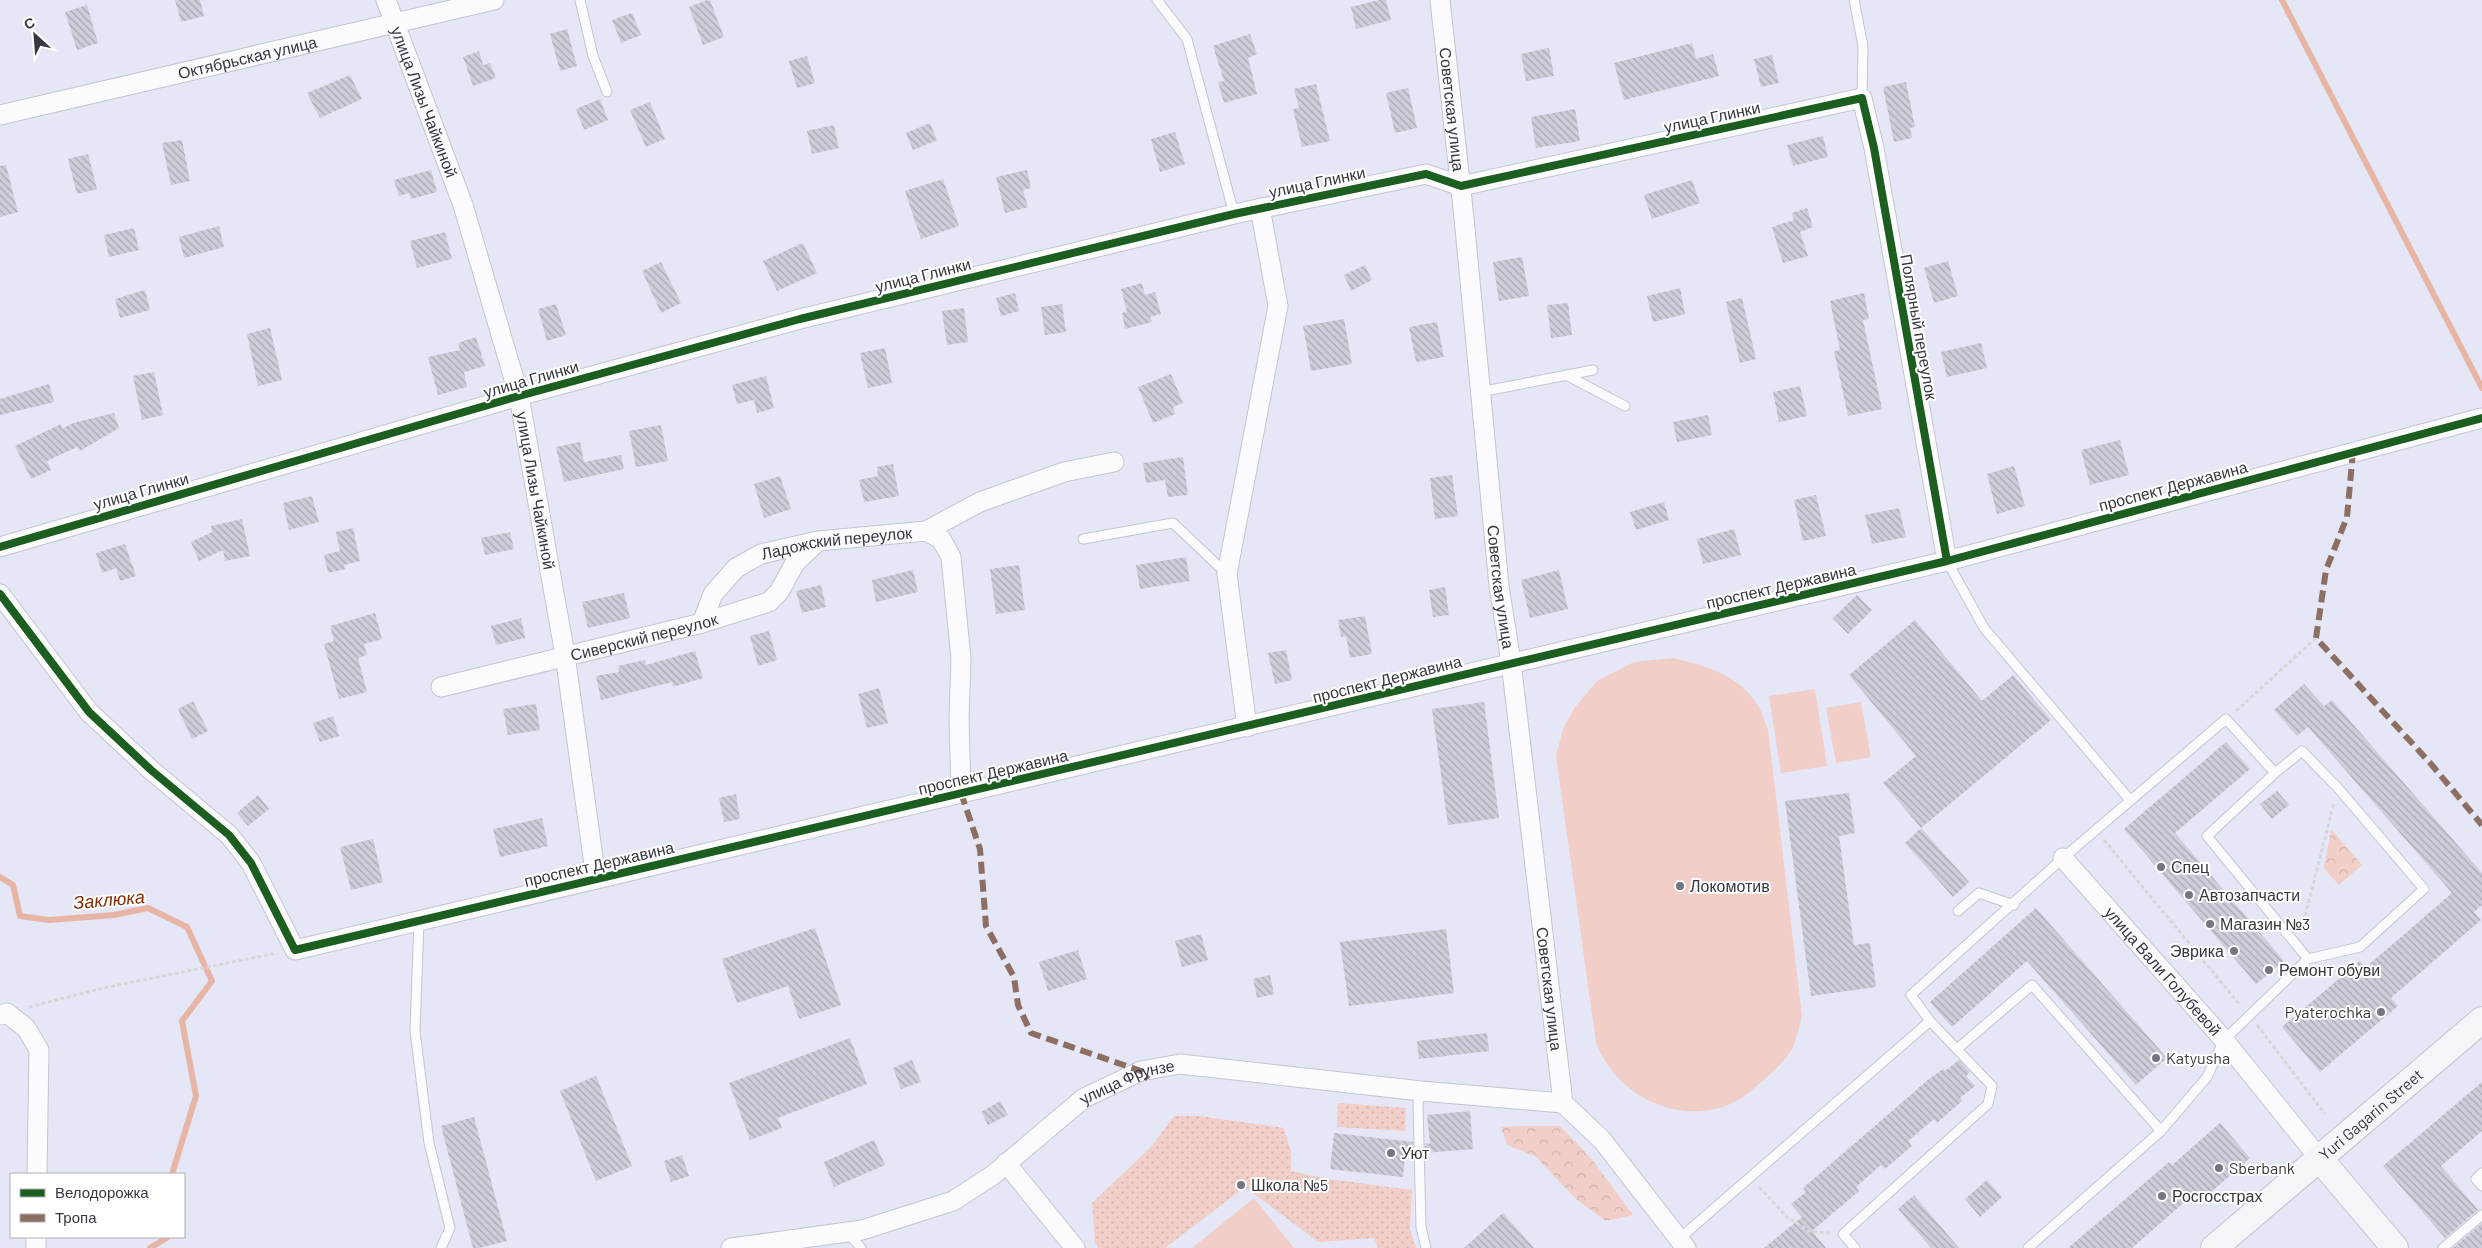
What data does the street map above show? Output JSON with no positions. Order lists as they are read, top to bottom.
{
  "streets": {
    "main road": ["улица Вали Голубевой", "Yuri Gagarin Street"],
    "street": [
      "Октябрьская улица",
      "улица Лизы Чайкиной",
      "Советская улица",
      "улица Глинки",
      "Полярный переулок",
      "проспект Державина",
      "Ладожский переулок",
      "Сиверский переулок",
      "улица Фрунзе"
    ]
  },
  "crossings": [
    ["Октябрьская улица", "улица Лизы Чайкиной"],
    ["улица Лизы Чайкиной", "улица Глинки"],
    ["улица Лизы Чайкиной", "проспект Державина"],
    ["улица Лизы Чайкиной", "Сиверский переулок"],
    ["Советская улица", "улица Глинки"],
    ["Советская улица", "проспект Державина"],
    ["Советская улица", "улица Фрунзе"],
    ["улица Глинки", "Полярный переулок"],
    ["Полярный переулок", "проспект Державина"],
    ["Ладожский переулок", "Сиверский переулок"],
    ["улица Вали Голубевой", "Yuri Gagarin Street"]
  ],
  "water": ["Заклюка"],
  "places": [
    "Спец",
    "Локомотив",
    "Автозапчасти",
    "Магазин №3",
    "Эврика",
    "Ремонт обуви",
    "Pyaterochka",
    "Katyusha",
    "Уют",
    "Sberbank",
    "Школа №5",
    "Росгосстрах"
  ],
  "legend": ["Велодорожка", "Тропа"],
  "north": "top left"
}
